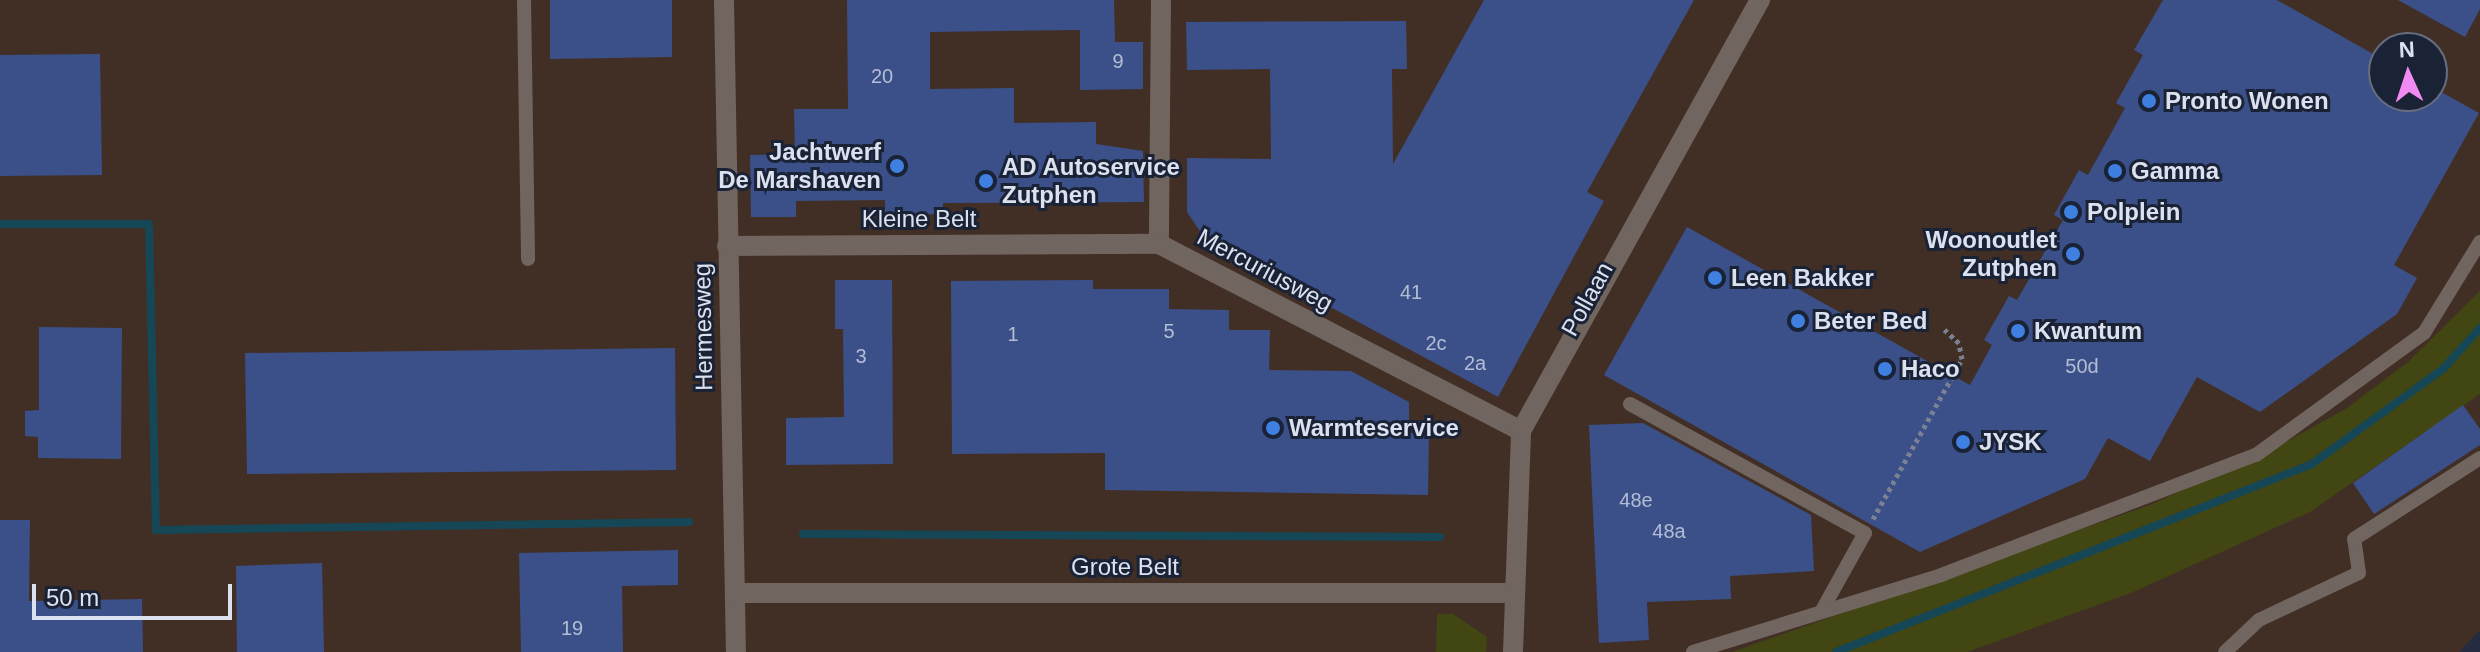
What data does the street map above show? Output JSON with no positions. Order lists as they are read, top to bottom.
{
  "streets": {
    "street": [
      "Kleine Belt",
      "Mercuriusweg",
      "Pollaan",
      "Hermesweg",
      "Grote Belt"
    ]
  },
  "crossings": [
    ["Kleine Belt", "Mercuriusweg"],
    ["Kleine Belt", "Hermesweg"],
    ["Mercuriusweg", "Pollaan"],
    ["Pollaan", "Grote Belt"],
    ["Hermesweg", "Grote Belt"]
  ],
  "places": [
    "Pronto Wonen",
    "Jachtwerf De Marshaven",
    "Gamma",
    "AD Autoservice Zutphen",
    "Polplein",
    "Woonoutlet Zutphen",
    "Leen Bakker",
    "Beter Bed",
    "Kwantum",
    "Haco",
    "Warmteservice",
    "JYSK"
  ],
  "house_numbers": [
    "9",
    "20",
    "41",
    "5",
    "1",
    "2c",
    "3",
    "2a",
    "50d",
    "48e",
    "48a",
    "19"
  ],
  "scale_bar": "50 m",
  "north": "top"
}
